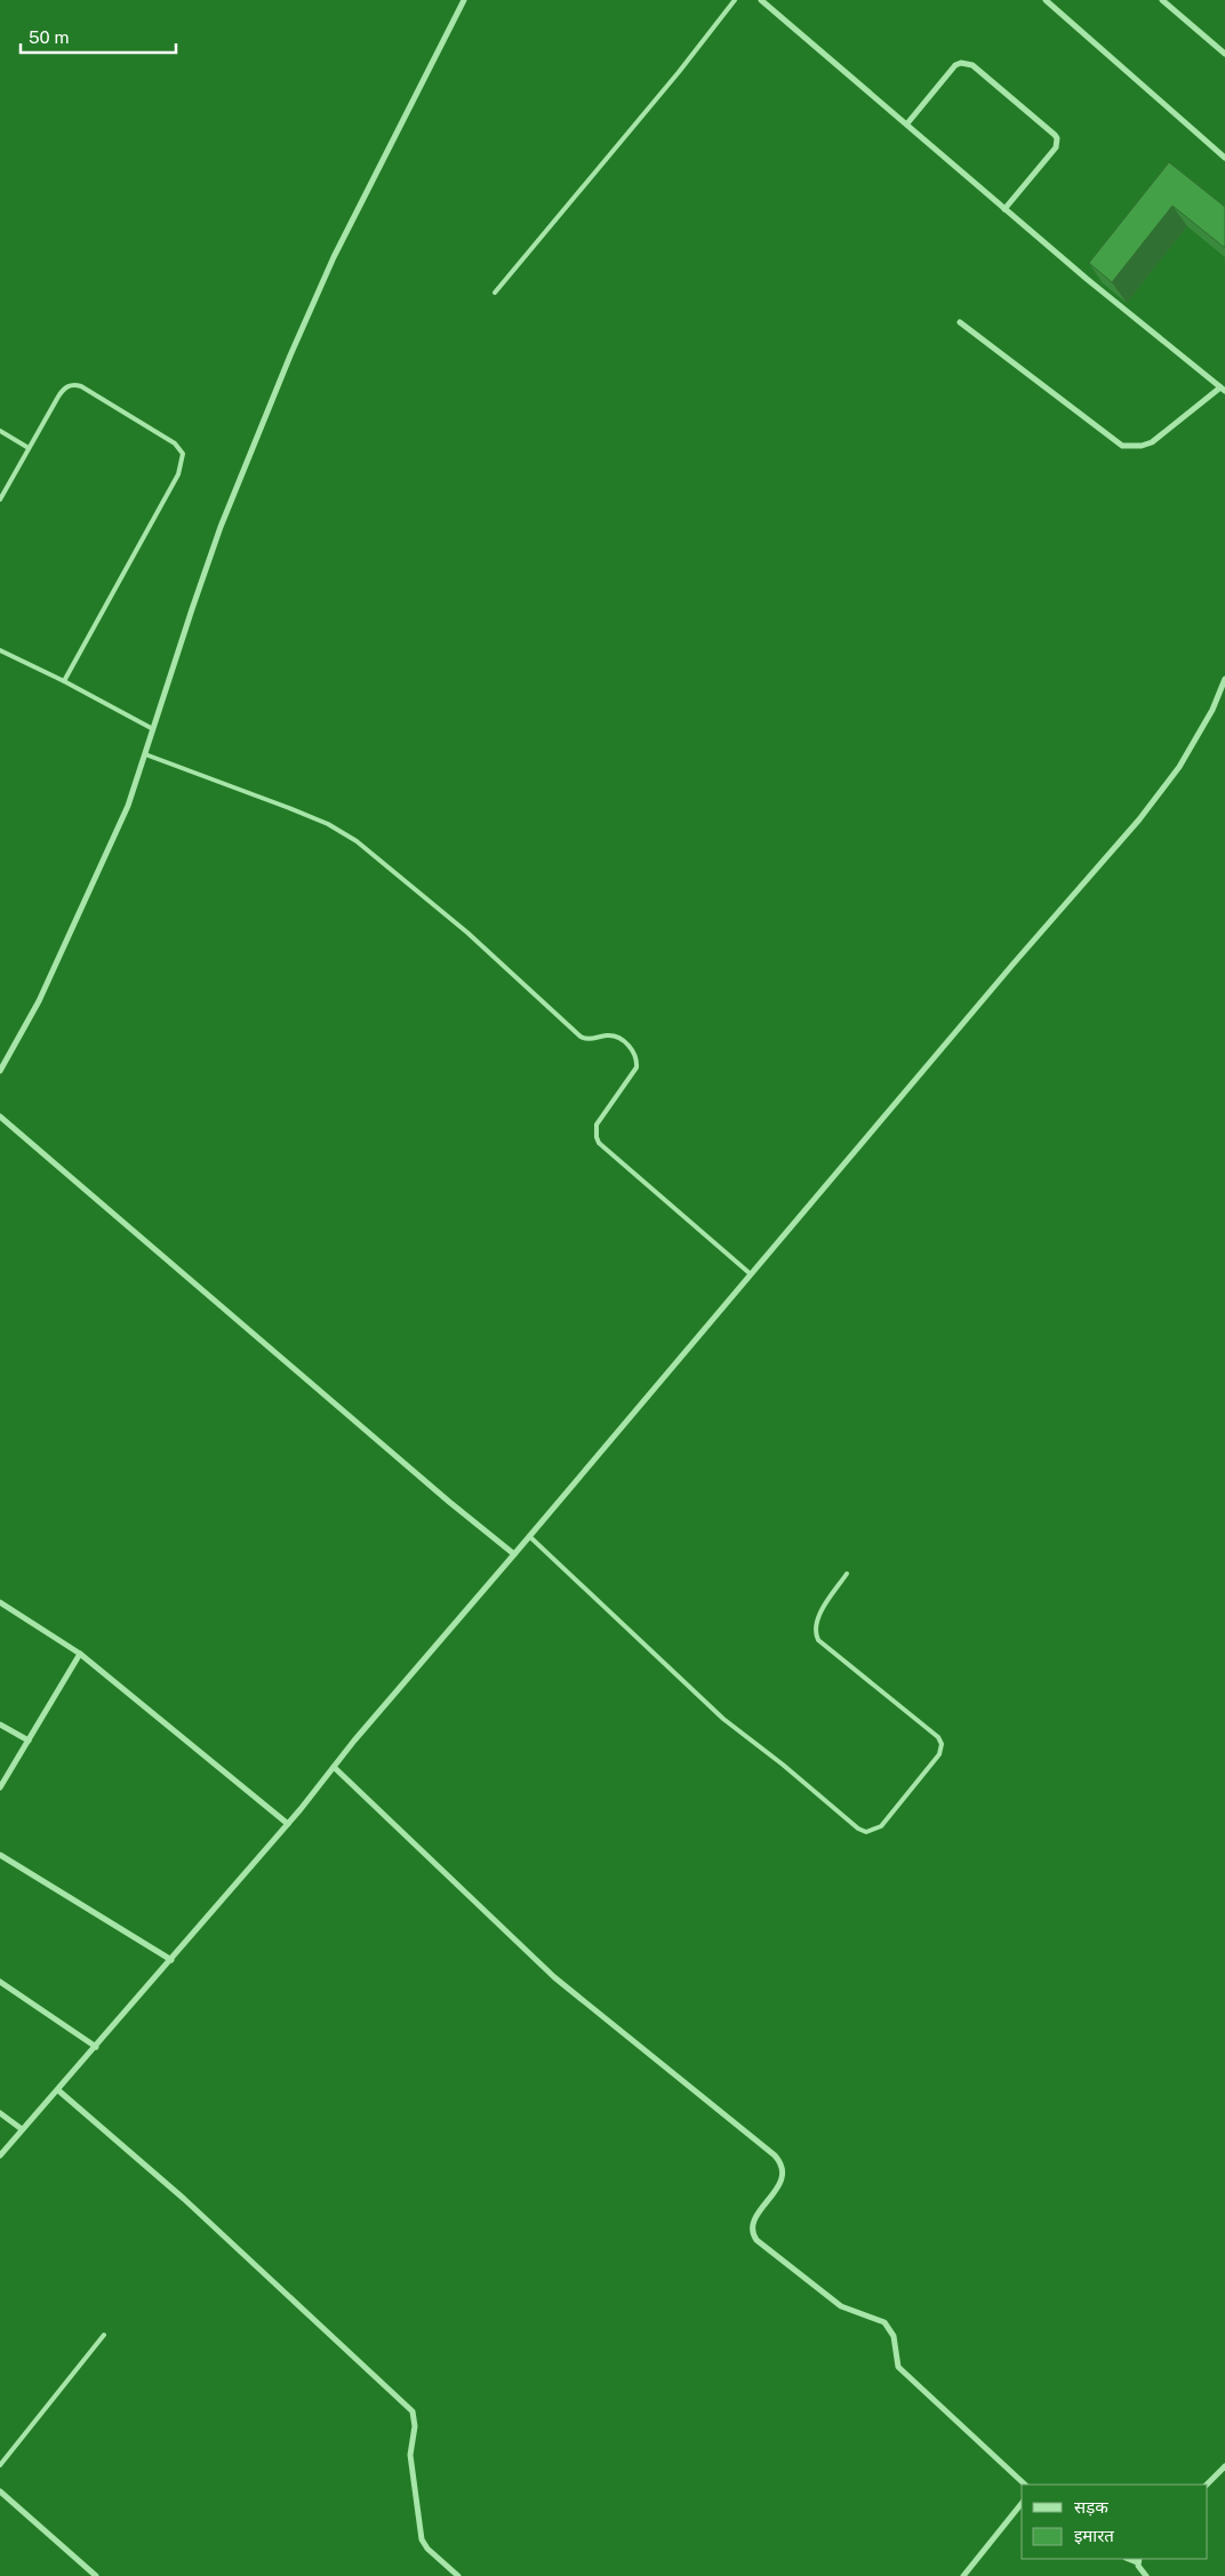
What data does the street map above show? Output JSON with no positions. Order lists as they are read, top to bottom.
{
  "legend": ["सड़क", "इमारत"],
  "scale_bar": "50 m"
}
